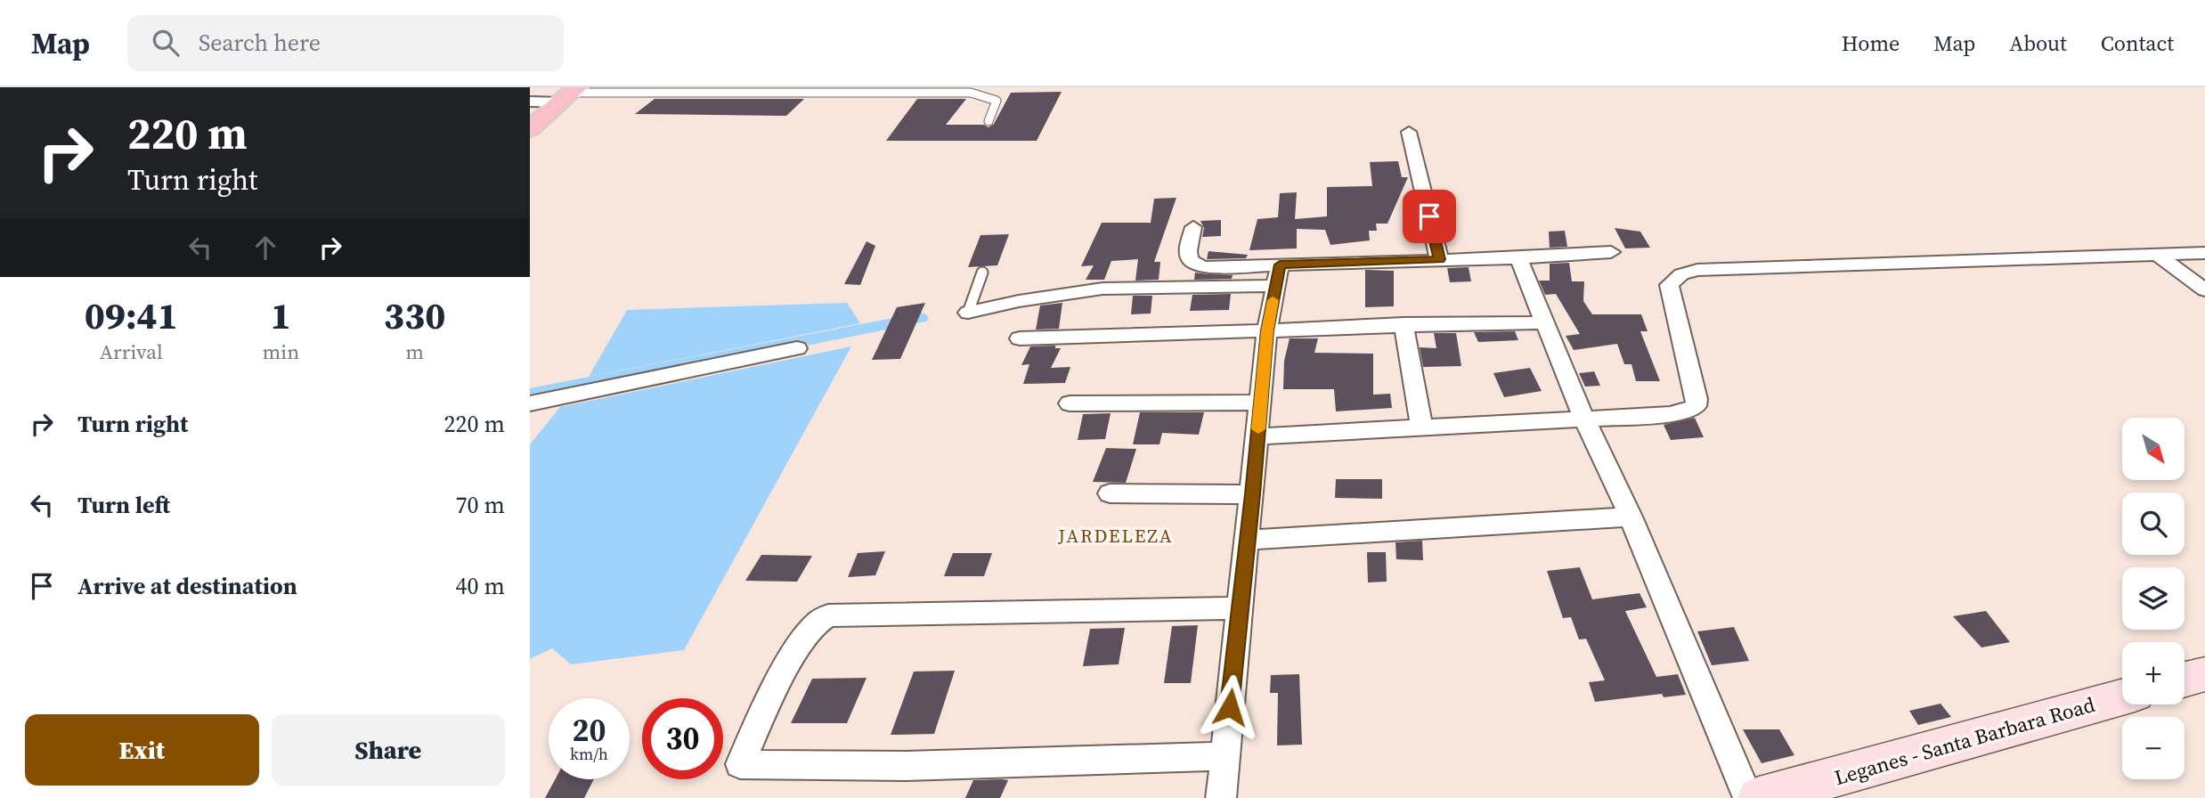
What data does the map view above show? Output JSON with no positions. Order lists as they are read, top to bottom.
{
  "streets": {
    "main road": ["Leganes - Santa Barbara Road"]
  },
  "districts": ["JARDELEZA"],
  "north": "bottom right",
  "page": {
    "header": "Map",
    "search": "Search here",
    "nav": [
      "Home",
      "Map",
      "About",
      "Contact"
    ],
    "turn": ["220 m", "Turn right"],
    "eta": [
      "09:41",
      "Arrival",
      "1",
      "min",
      "330",
      "m"
    ],
    "list": [
      {
        "name": "Turn right",
        "value": "220 m"
      },
      {
        "name": "Turn left",
        "value": "70 m"
      },
      {
        "name": "Arrive at destination",
        "value": "40 m"
      }
    ],
    "map_buttons": ["+", "−"],
    "speed": "20 km/h",
    "limit": "30",
    "buttons": ["Exit", "Share"]
  }
}
